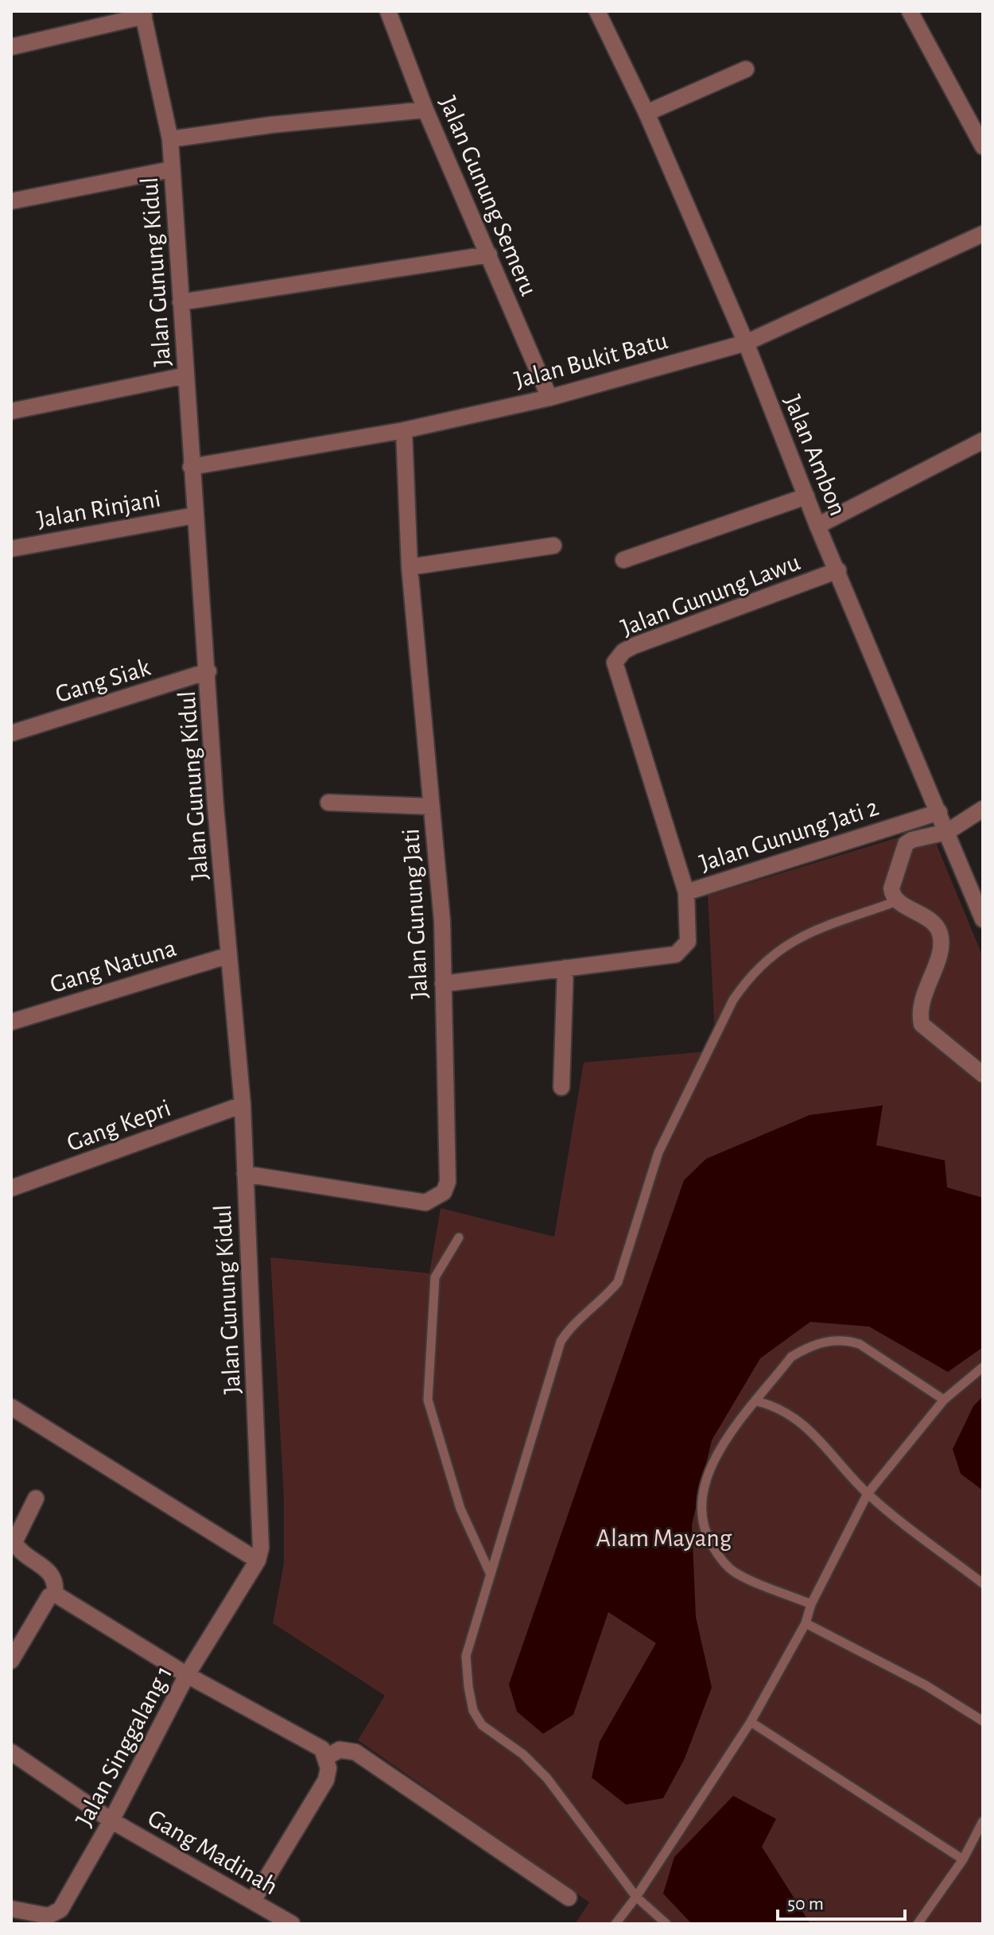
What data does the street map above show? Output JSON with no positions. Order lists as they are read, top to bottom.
{
  "streets": {
    "street": [
      "Jalan Gunung Semeru",
      "Jalan Gunung Kidul",
      "Jalan Bukit Batu",
      "Jalan Ambon",
      "Jalan Rinjani",
      "Jalan Gunung Lawu",
      "Gang Siak",
      "Jalan Gunung Jati 2",
      "Jalan Gunung Jati",
      "Gang Natuna",
      "Gang Kepri",
      "Jalan Singgalang 1",
      "Gang Madinah"
    ]
  },
  "crossings": [
    ["Jalan Gunung Semeru", "Jalan Bukit Batu"],
    ["Jalan Gunung Kidul", "Jalan Bukit Batu"],
    ["Jalan Gunung Kidul", "Jalan Rinjani"],
    ["Jalan Gunung Kidul", "Gang Siak"],
    ["Jalan Gunung Kidul", "Jalan Gunung Jati"],
    ["Jalan Gunung Kidul", "Gang Natuna"],
    ["Jalan Gunung Kidul", "Gang Kepri"],
    ["Jalan Gunung Kidul", "Jalan Singgalang 1"],
    ["Jalan Bukit Batu", "Jalan Ambon"],
    ["Jalan Bukit Batu", "Jalan Gunung Jati"],
    ["Jalan Ambon", "Jalan Gunung Lawu"],
    ["Jalan Ambon", "Jalan Gunung Jati 2"],
    ["Jalan Gunung Lawu", "Jalan Gunung Jati 2"],
    ["Jalan Gunung Jati 2", "Jalan Gunung Jati"],
    ["Jalan Singgalang 1", "Gang Madinah"]
  ],
  "parks": ["Alam Mayang"],
  "scale_bar": "50 m"
}
